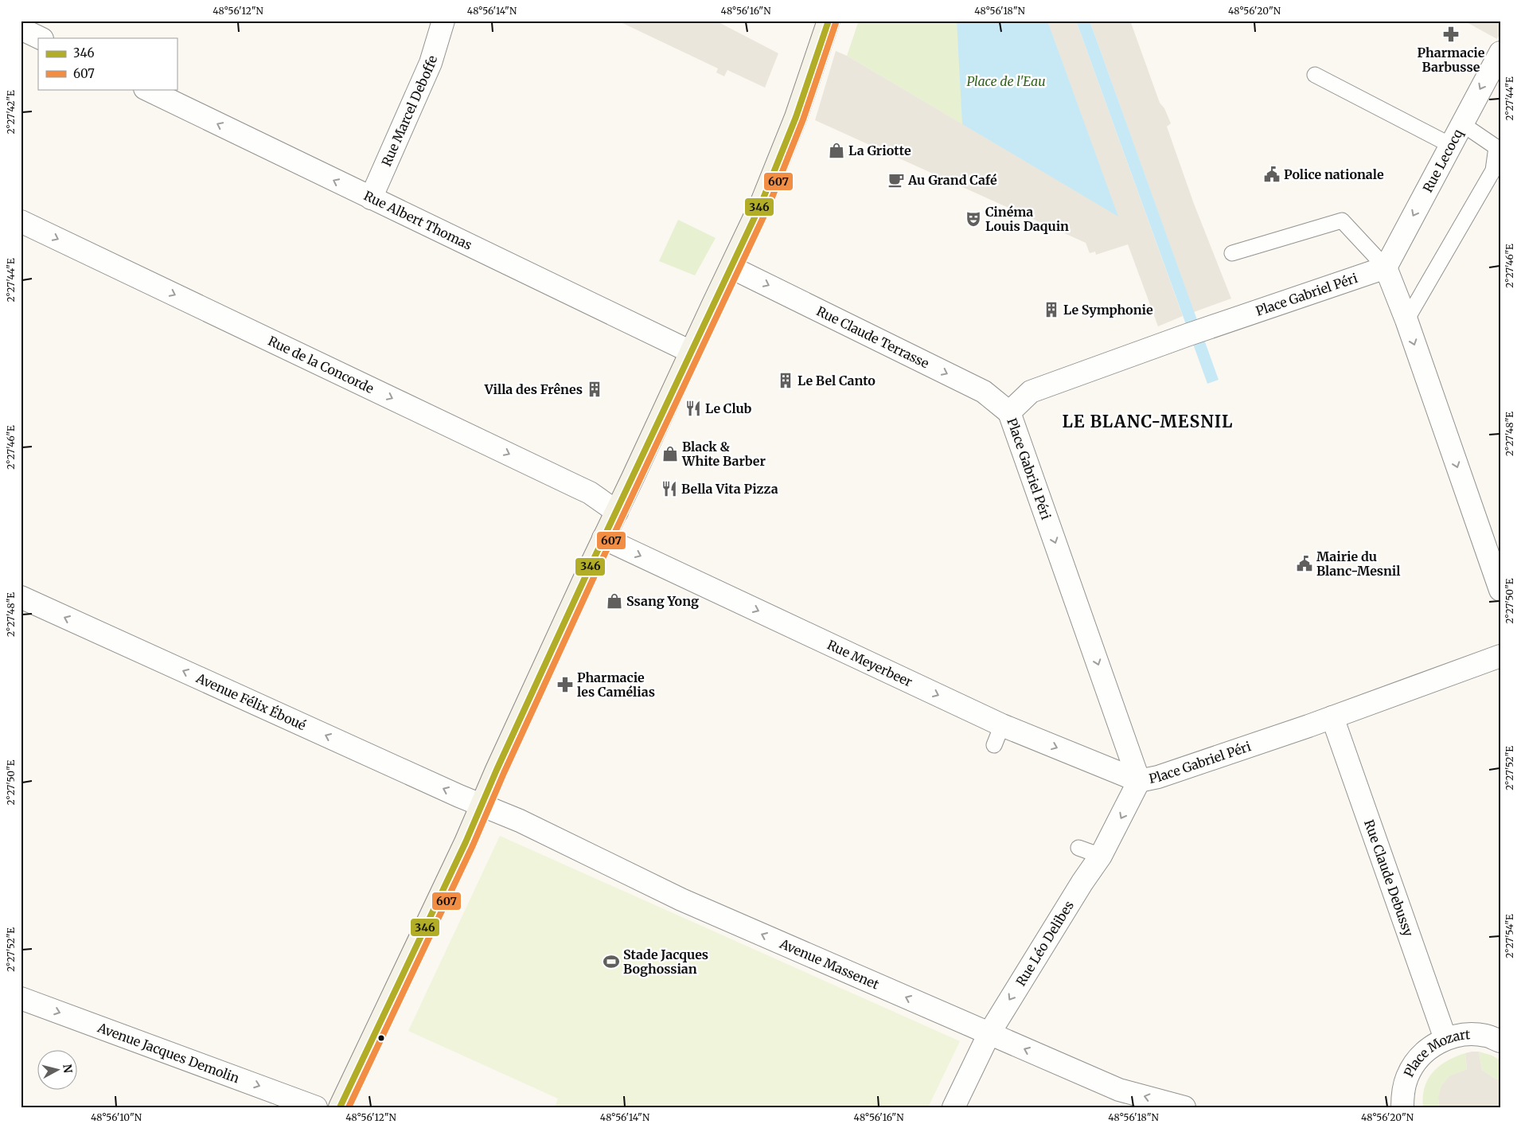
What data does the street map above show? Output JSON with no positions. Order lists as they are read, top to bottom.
{
  "streets": {
    "street": [
      "Rue Marcel Deboffe",
      "Rue Lecocq",
      "Rue Albert Thomas",
      "Place Gabriel Péri",
      "Rue Claude Terrasse",
      "Rue de la Concorde",
      "Rue Meyerbeer",
      "Avenue Félix Éboué",
      "Rue Claude Debussy",
      "Rue Léo Delibes",
      "Avenue Massenet",
      "Avenue Jacques Demolin",
      "Place Mozart"
    ]
  },
  "crossings": [
    ["Rue Marcel Deboffe", "Rue Albert Thomas"],
    ["Rue Lecocq", "Place Gabriel Péri"],
    ["Place Gabriel Péri", "Rue Claude Terrasse"],
    ["Place Gabriel Péri", "Rue Meyerbeer"],
    ["Place Gabriel Péri", "Rue Claude Debussy"],
    ["Place Gabriel Péri", "Rue Léo Delibes"],
    ["Rue Meyerbeer", "Rue Léo Delibes"],
    ["Avenue Félix Éboué", "Avenue Massenet"],
    ["Rue Claude Debussy", "Place Mozart"],
    ["Rue Léo Delibes", "Avenue Massenet"]
  ],
  "one_way": [
    "Rue Lecocq",
    "Rue Albert Thomas",
    "Rue Claude Terrasse",
    "Rue de la Concorde",
    "Rue Meyerbeer",
    "Avenue Félix Éboué",
    "Rue Léo Delibes",
    "Avenue Massenet",
    "Avenue Jacques Demolin"
  ],
  "districts": ["LE BLANC-MESNIL"],
  "parks": ["Place de l'Eau"],
  "places": {
    "pharmacy": ["Pharmacie Barbusse", "Pharmacie les Camélias"],
    "shop": ["La Griotte", "Black & White Barber", "Ssang Yong"],
    "public building": ["Police nationale", "Mairie du Blanc-Mesnil"],
    "cafe": ["Au Grand Café"],
    "theatre": ["Cinéma Louis Daquin"],
    "building": ["Le Symphonie", "Le Bel Canto", "Villa des Frênes"],
    "restaurant": ["Le Club", "Bella Vita Pizza"],
    "sports": ["Stade Jacques Boghossian"]
  },
  "lines": ["transit line 346", "transit line 607"],
  "legend": ["346", "607"],
  "north": "right",
  "coordinates": [
    "48°56'12\"N",
    "48°56'14\"N",
    "48°56'16\"N",
    "48°56'18\"N",
    "48°56'20\"N",
    "2°27'44\"E",
    "2°27'42\"E",
    "2°27'46\"E",
    "2°27'48\"E",
    "2°27'50\"E",
    "2°27'52\"E",
    "2°27'54\"E",
    "48°56'10\"N"
  ]
}
